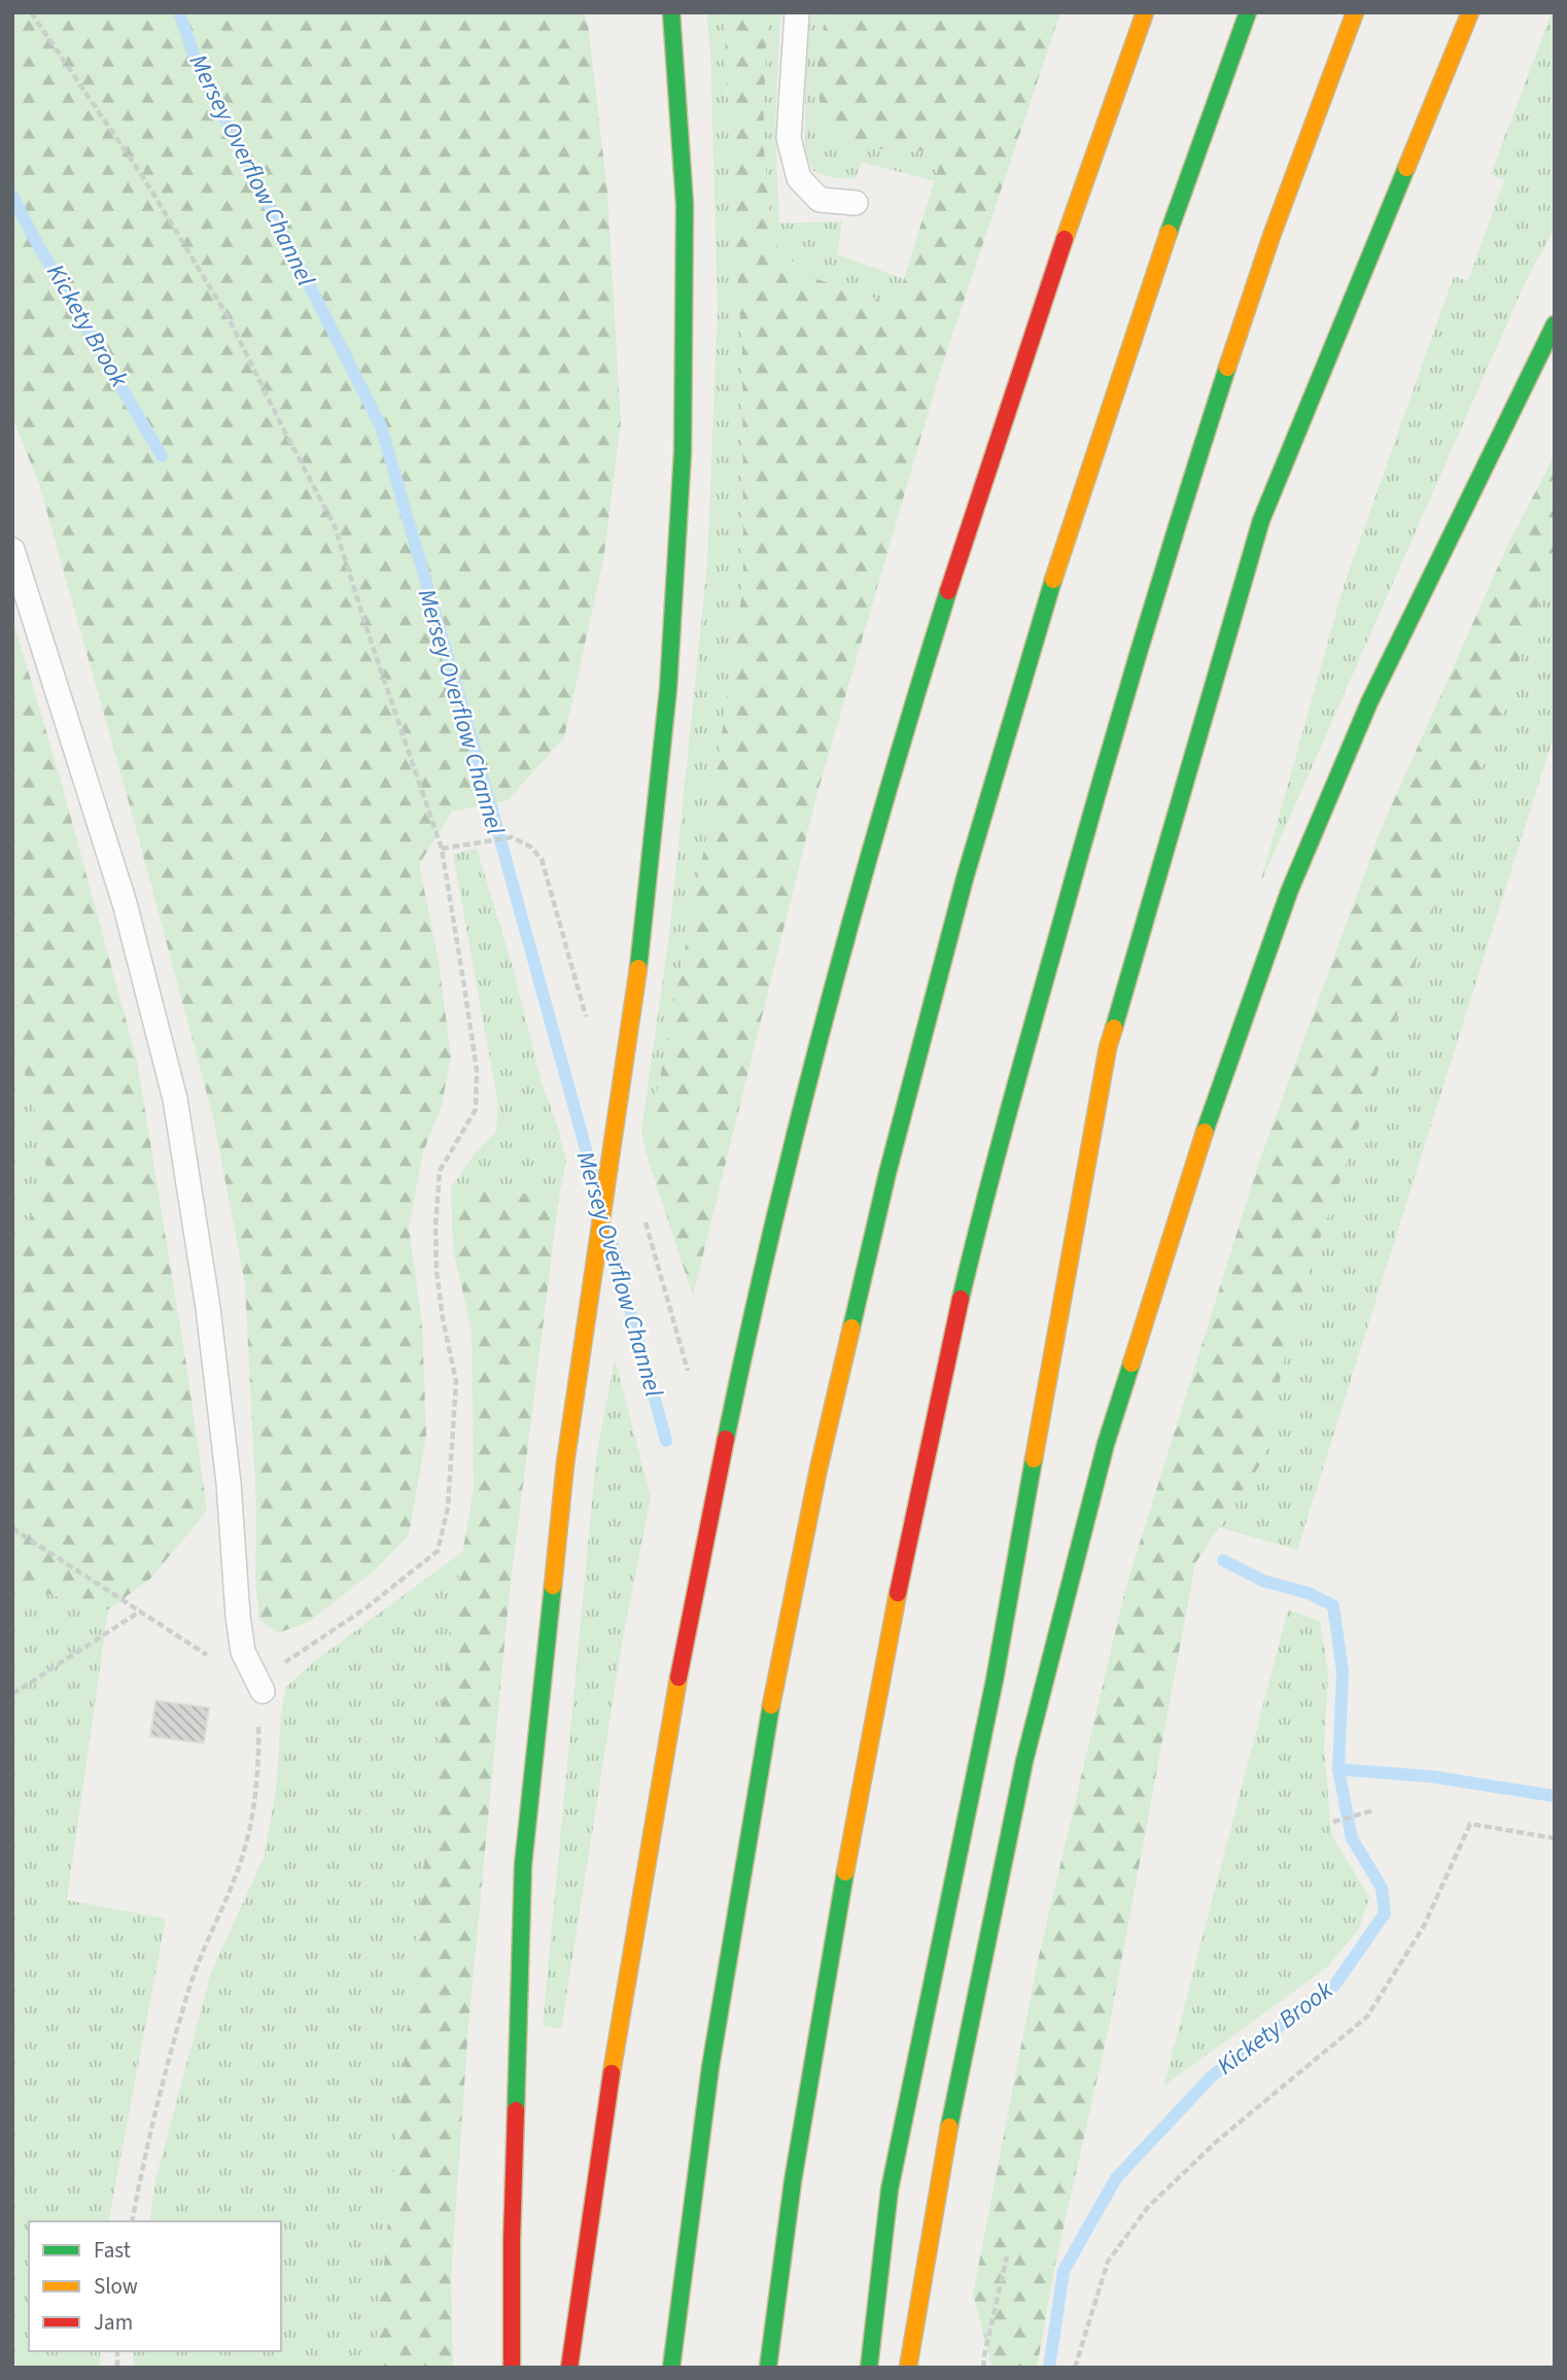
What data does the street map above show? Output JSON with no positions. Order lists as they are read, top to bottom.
{
  "water": ["Mersey Overflow Channel", "Kickety Brook"],
  "legend": ["Fast", "Slow", "Jam"]
}
